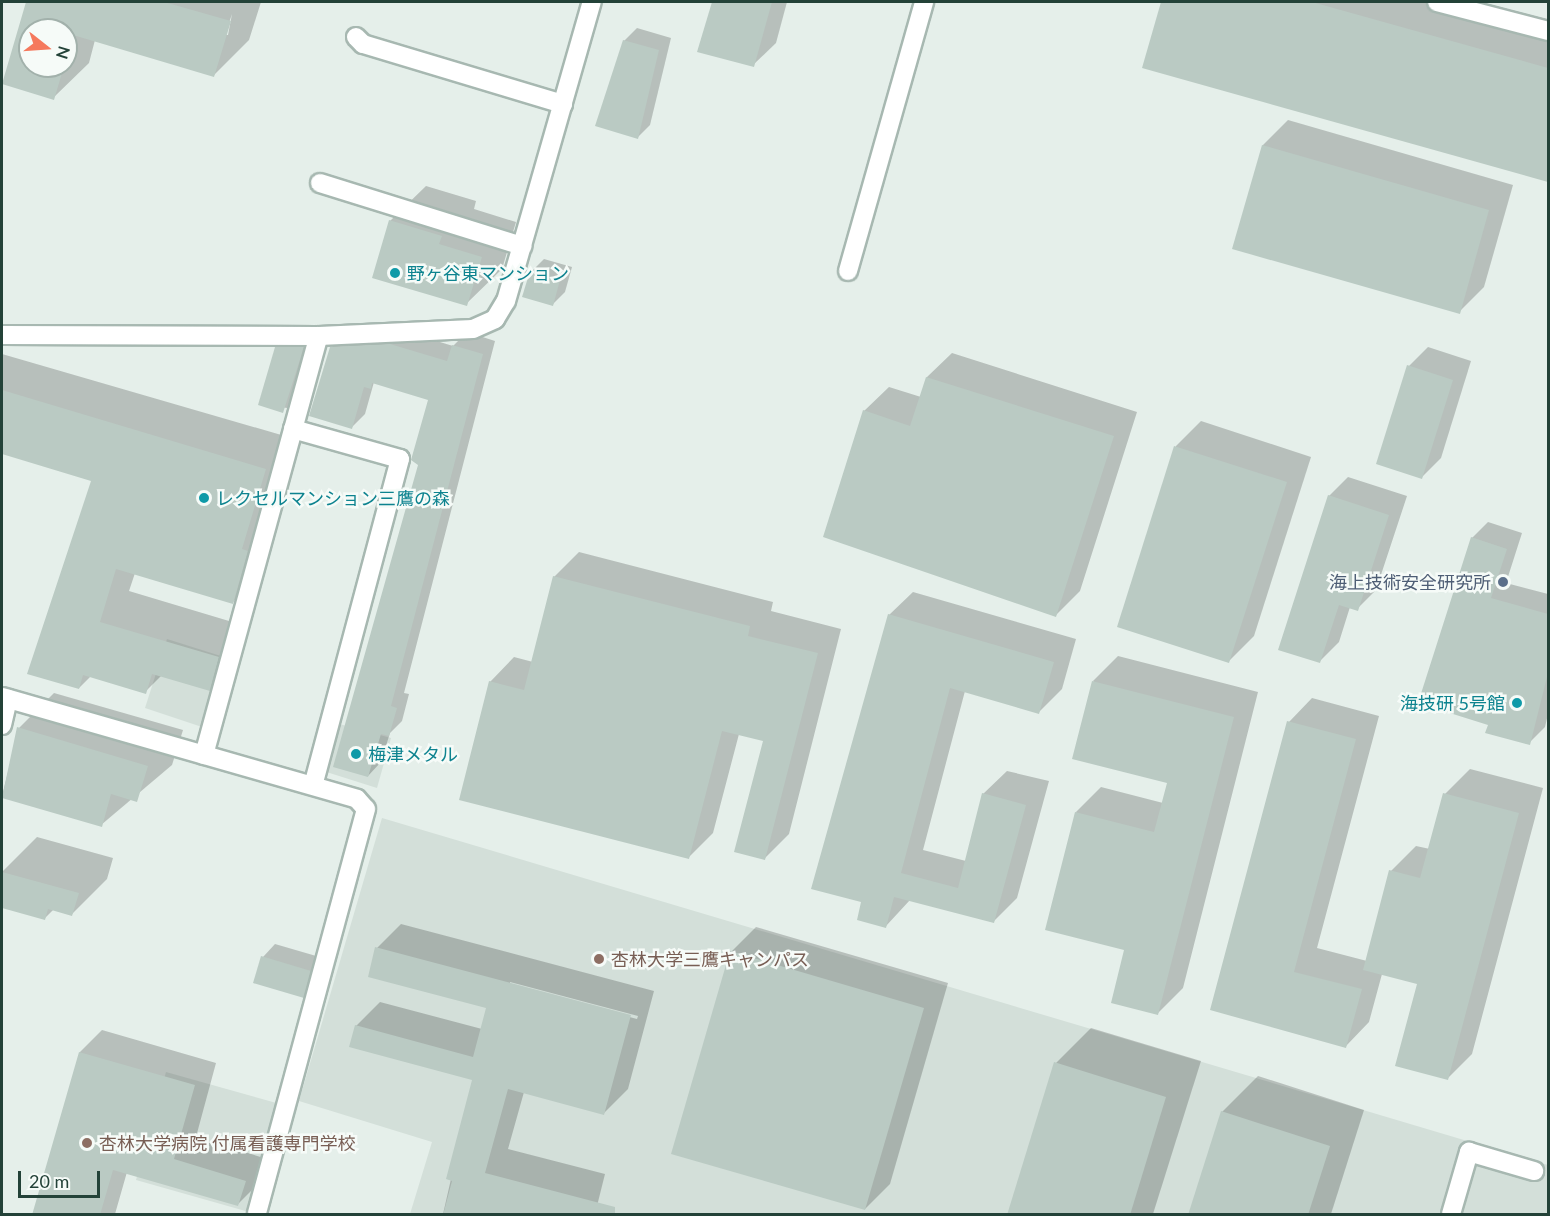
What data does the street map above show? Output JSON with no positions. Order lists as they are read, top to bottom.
{
  "places": [
    "野ヶ谷東マンション",
    "レクセルマンション三鷹の森",
    "海上技術安全研究所",
    "海技研 5号館",
    "梅津メタル",
    "杏林大学三鷹キャンパス",
    "杏林大学病院 付属看護専門学校"
  ],
  "scale_bar": "20 m",
  "north": "right"
}
